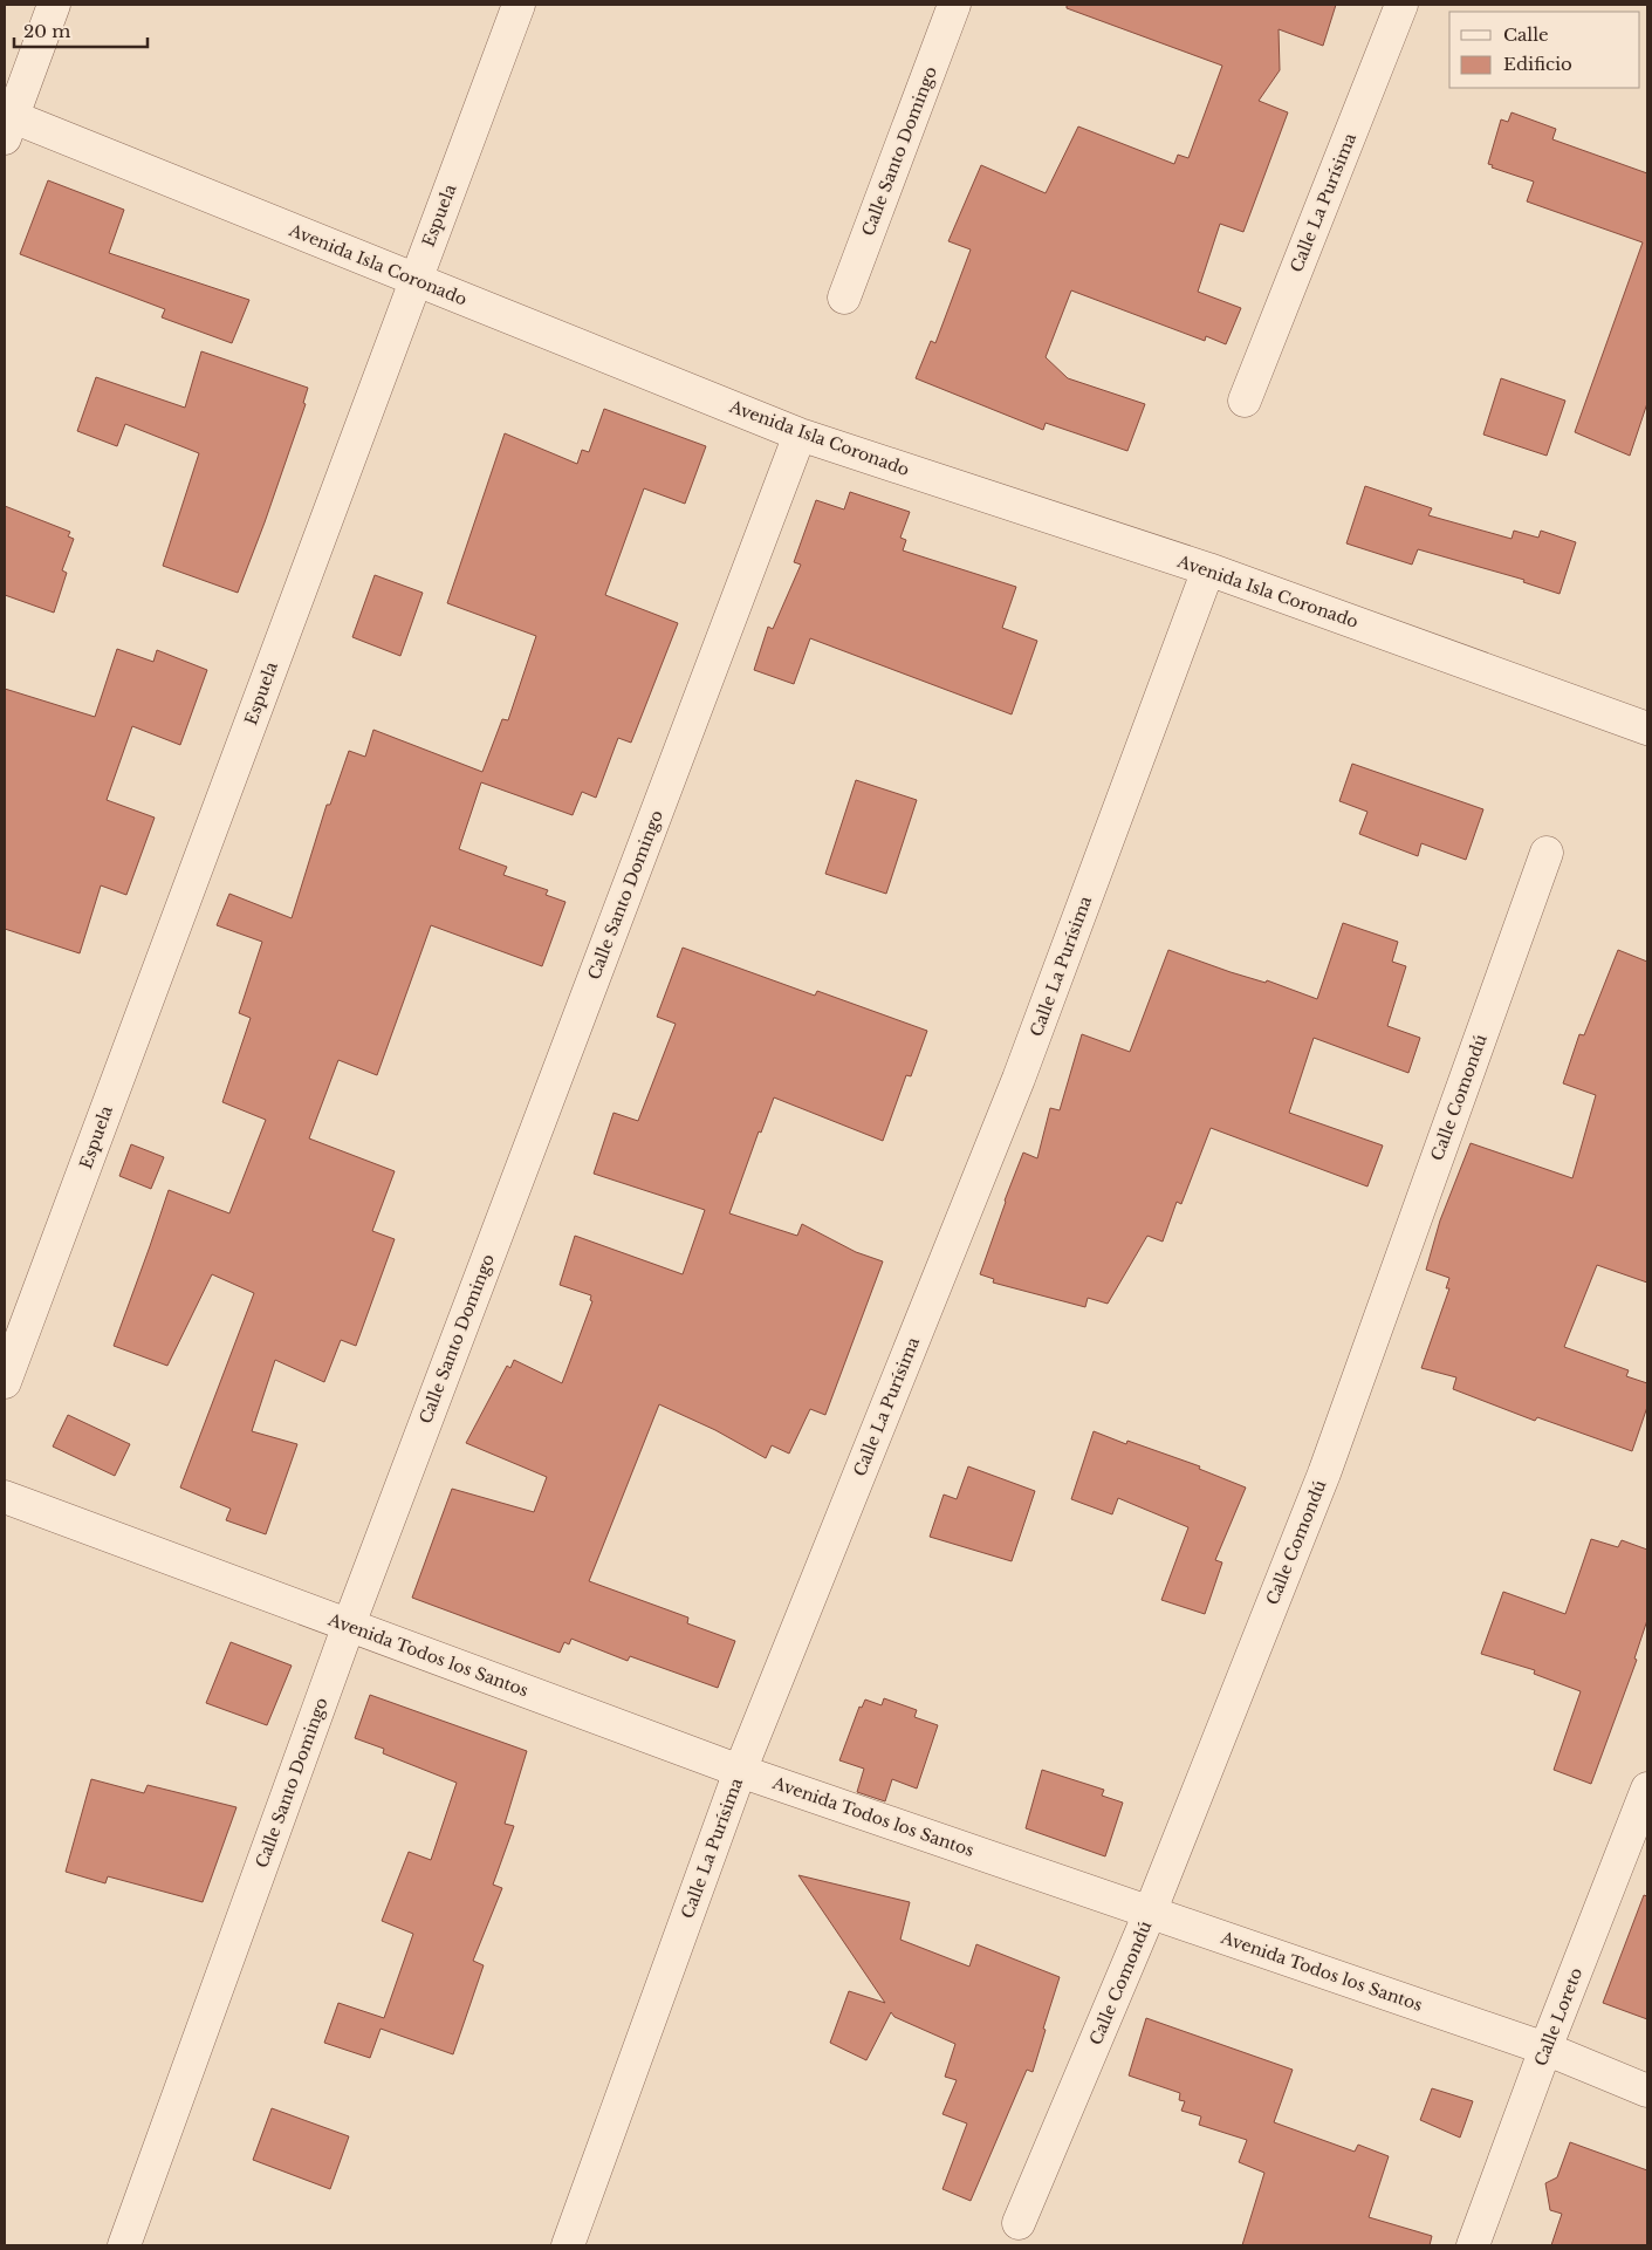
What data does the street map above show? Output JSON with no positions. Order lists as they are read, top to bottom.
{
  "streets": {
    "street": [
      "Calle Santo Domingo",
      "Calle La Purísima",
      "Espuela",
      "Avenida Isla Coronado",
      "Calle Comondú",
      "Avenida Todos los Santos",
      "Calle Loreto"
    ]
  },
  "crossings": [
    ["Calle Santo Domingo", "Avenida Isla Coronado"],
    ["Calle Santo Domingo", "Avenida Todos los Santos"],
    ["Calle La Purísima", "Avenida Isla Coronado"],
    ["Calle La Purísima", "Avenida Todos los Santos"],
    ["Espuela", "Avenida Isla Coronado"],
    ["Calle Comondú", "Avenida Todos los Santos"],
    ["Avenida Todos los Santos", "Calle Loreto"]
  ],
  "legend": ["Calle", "Edificio"],
  "scale_bar": "20 m"
}
